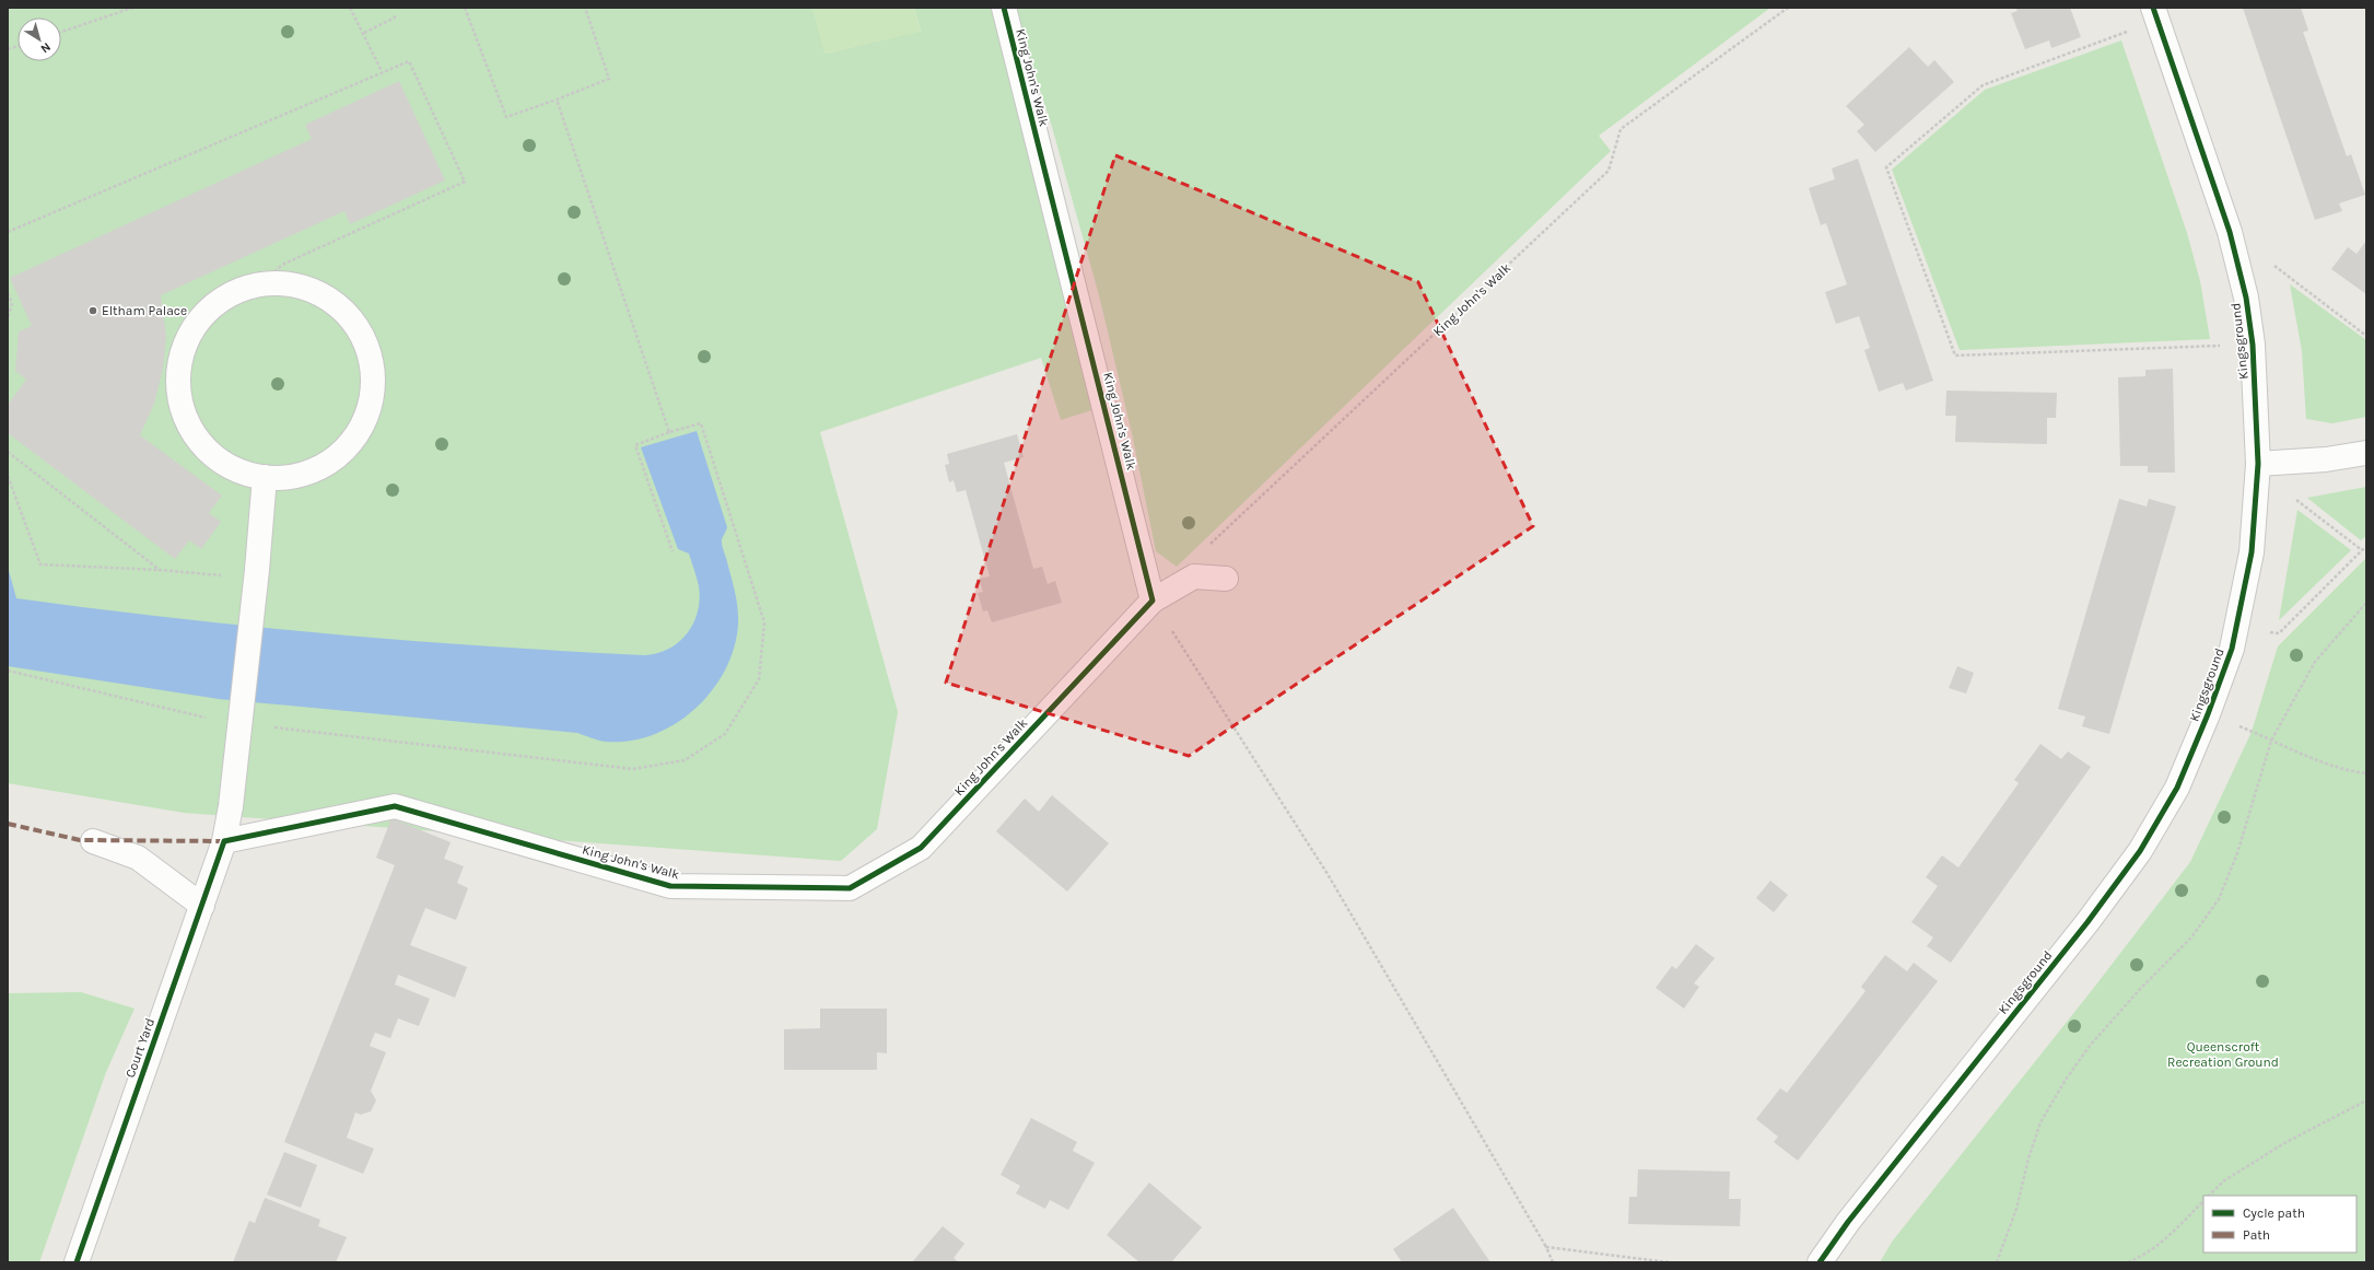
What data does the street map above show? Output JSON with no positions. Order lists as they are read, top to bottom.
{
  "streets": {
    "street": ["King John's Walk", "Kingsground", "Court Yard"]
  },
  "crossings": [
    ["King John's Walk", "Court Yard"]
  ],
  "parks": ["Queenscroft Recreation Ground"],
  "places": ["Eltham Palace"],
  "legend": ["Cycle path", "Path"],
  "north": "bottom right"
}
